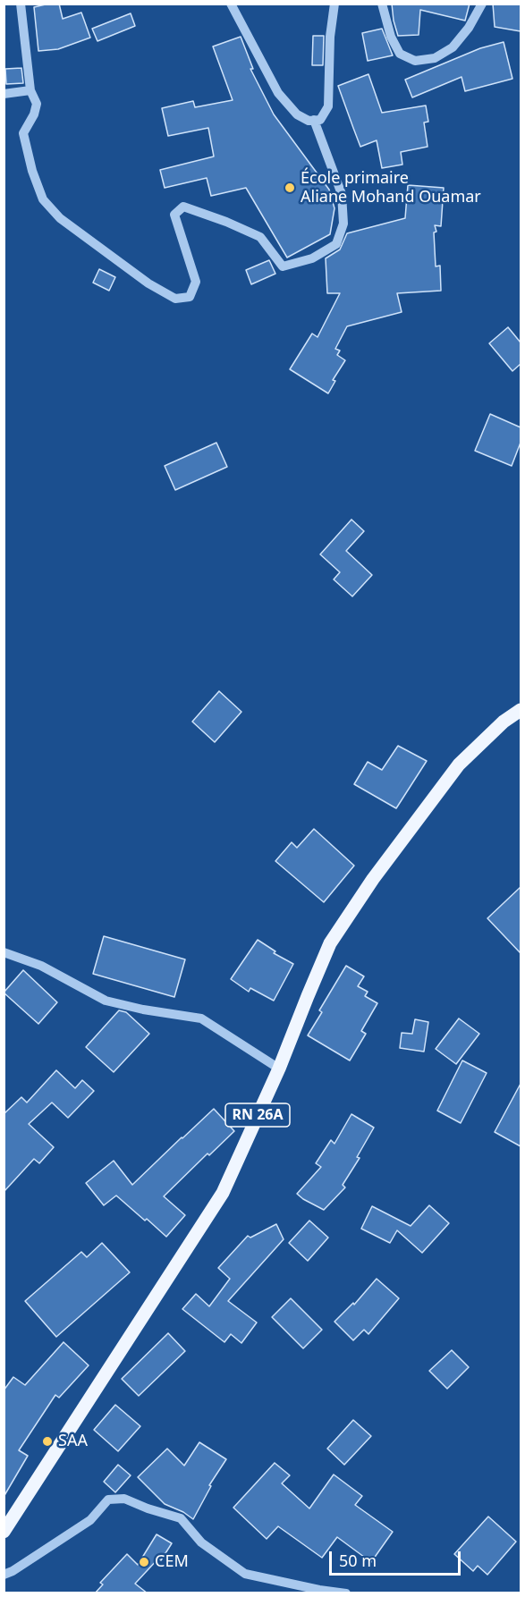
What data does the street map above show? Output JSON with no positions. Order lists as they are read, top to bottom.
{
  "streets": {
    "main road": ["RN 26A"]
  },
  "places": ["École primaire Aliane Mohand Ouamar", "SAA", "CEM"],
  "scale_bar": "50 m"
}
